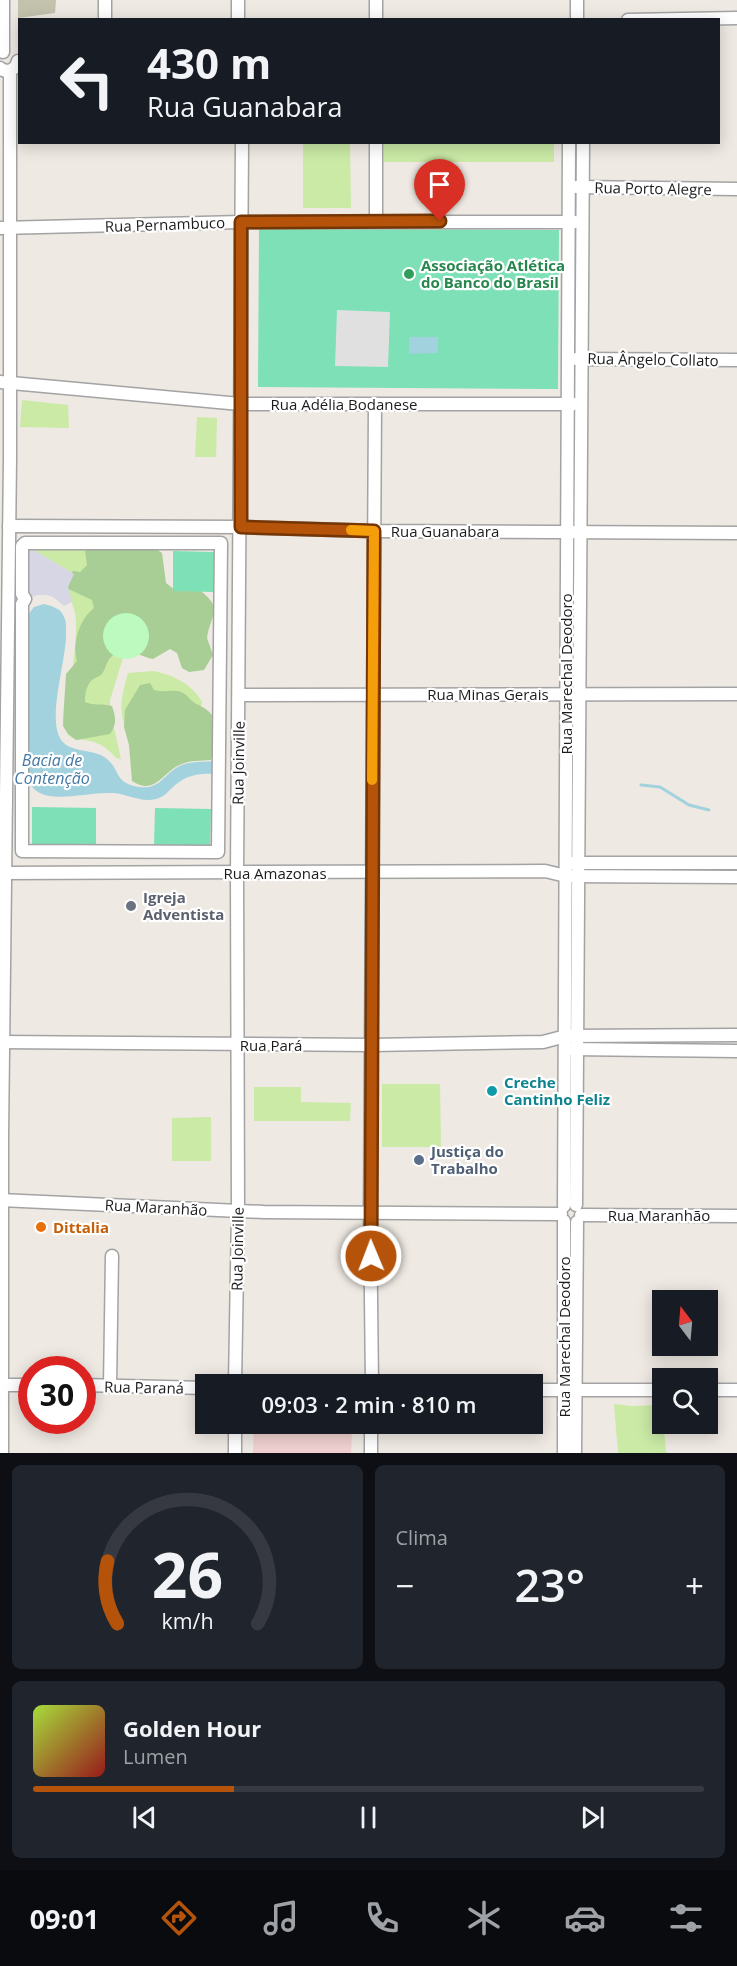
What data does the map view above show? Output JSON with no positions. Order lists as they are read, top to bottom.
{
  "streets": {
    "street": [
      "Rua Porto Alegre",
      "Rua Pernambuco",
      "Rua Ângelo Collato",
      "Rua Adélia Bodanese",
      "Rua Guanabara",
      "Rua Marechal Deodoro",
      "Rua Minas Gerais",
      "Rua Joinville",
      "Rua Amazonas",
      "Rua Pará",
      "Rua Maranhão",
      "Rua Paraná"
    ]
  },
  "crossings": [
    ["Rua Porto Alegre", "Rua Marechal Deodoro"],
    ["Rua Pernambuco", "Rua Marechal Deodoro"],
    ["Rua Pernambuco", "Rua Joinville"],
    ["Rua Ângelo Collato", "Rua Marechal Deodoro"],
    ["Rua Adélia Bodanese", "Rua Marechal Deodoro"],
    ["Rua Adélia Bodanese", "Rua Joinville"],
    ["Rua Guanabara", "Rua Marechal Deodoro"],
    ["Rua Guanabara", "Rua Joinville"],
    ["Rua Marechal Deodoro", "Rua Minas Gerais"],
    ["Rua Marechal Deodoro", "Rua Pará"],
    ["Rua Marechal Deodoro", "Rua Maranhão"],
    ["Rua Minas Gerais", "Rua Joinville"],
    ["Rua Joinville", "Rua Amazonas"],
    ["Rua Joinville", "Rua Pará"],
    ["Rua Joinville", "Rua Maranhão"]
  ],
  "water": ["Bacia de Contenção"],
  "places": [
    "Associação Atlética do Banco do Brasil",
    "Igreja Adventista",
    "Creche Cantinho Feliz",
    "Justiça do Trabalho",
    "Dittalia"
  ],
  "north": "top",
  "page": {
    "turn": ["430 m", "Rua Guanabara"],
    "limit": "30",
    "trip": "09:03 · 2 min · 810 m",
    "tile": "Clima",
    "heat": ["−", "23°", "+"],
    "song": ["Golden Hour", "Lumen"],
    "tabs": "09:01",
    "gauge": ["26", "km/h"]
  }
}
